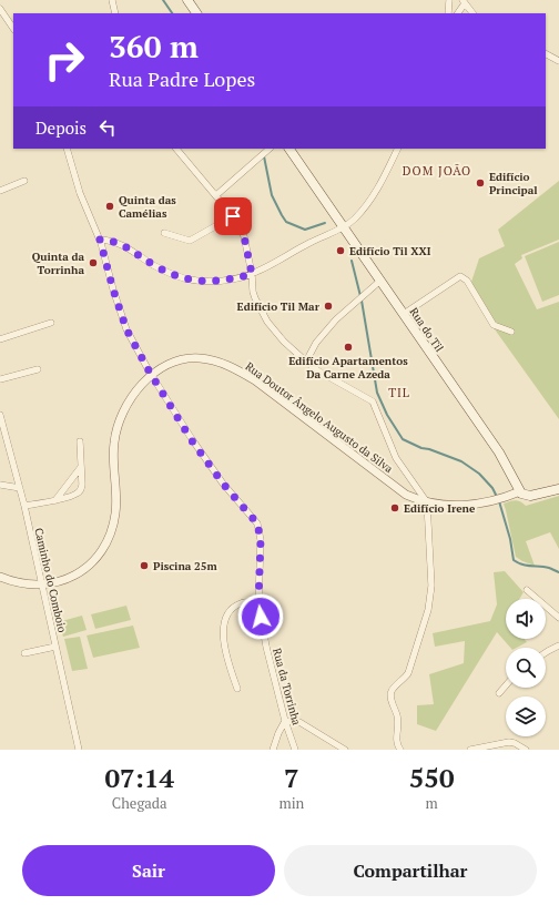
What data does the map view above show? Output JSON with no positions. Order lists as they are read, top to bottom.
{
  "streets": {
    "main road": ["Rua do Til"],
    "street": ["Rua Doutor Ângelo Augusto da Silva", "Caminho do Comboio", "Rua da Torrinha"]
  },
  "crossings": [
    ["Rua do Til", "Rua Doutor Ângelo Augusto da Silva"],
    ["Rua Doutor Ângelo Augusto da Silva", "Caminho do Comboio"],
    ["Rua Doutor Ângelo Augusto da Silva", "Rua da Torrinha"]
  ],
  "districts": ["DOM JOÃO", "TIL"],
  "places": [
    "Edifício Principal",
    "Quinta das Camélias",
    "Edifício Til XXI",
    "Quinta da Torrinha",
    "Edifício Til Mar",
    "Edifício Apartamentos Da Carne Azeda",
    "Edifício Irene",
    "Piscina 25m"
  ],
  "page": {
    "turn": ["360 m", "Rua Padre Lopes"],
    "then": "Depois",
    "eta": [
      "07:14",
      "Chegada",
      "7",
      "min",
      "550",
      "m"
    ],
    "buttons": ["Sair", "Compartilhar"]
  }
}
